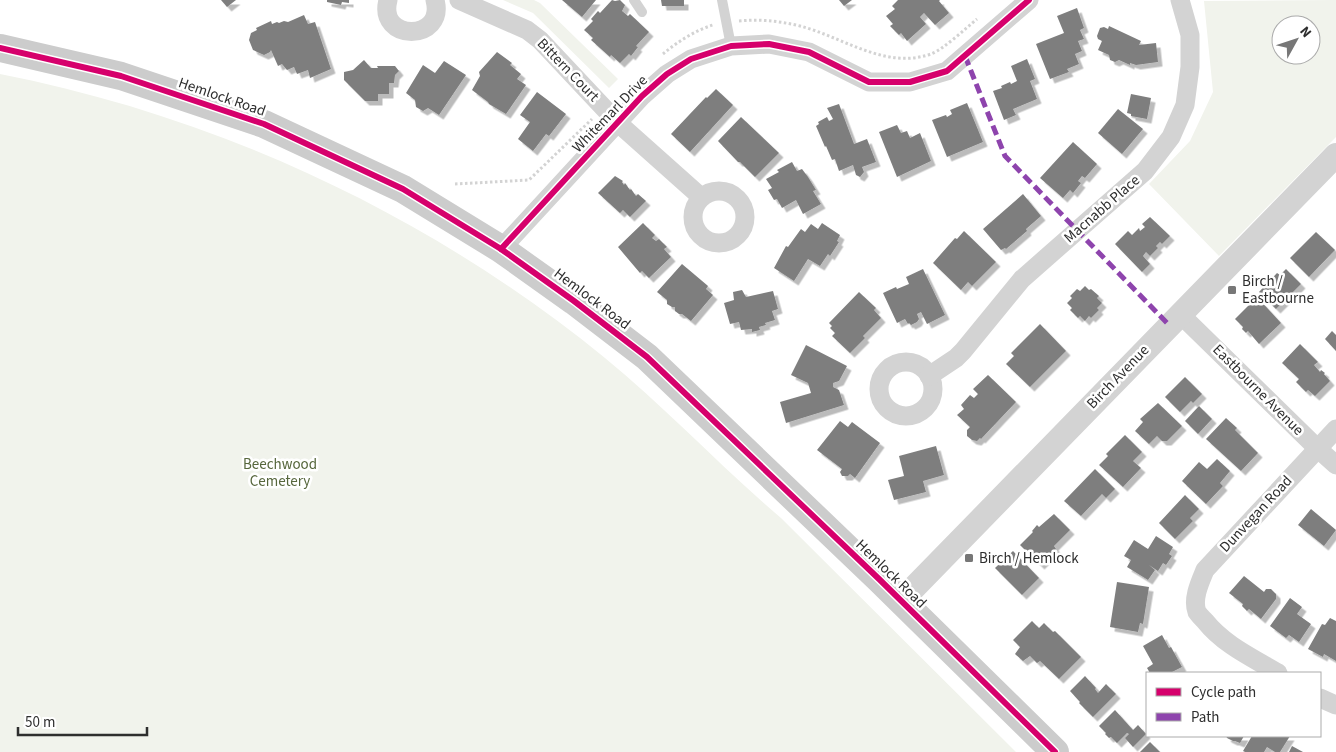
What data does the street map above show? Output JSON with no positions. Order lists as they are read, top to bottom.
{
  "streets": {
    "main road": ["Hemlock Road"],
    "street": [
      "Bittern Court",
      "Whitemarl Drive",
      "Macnabb Place",
      "Birch Avenue",
      "Eastbourne Avenue",
      "Dunvegan Road"
    ]
  },
  "crossings": [
    ["Bittern Court", "Whitemarl Drive"],
    ["Hemlock Road", "Whitemarl Drive"],
    ["Hemlock Road", "Birch Avenue"],
    ["Birch Avenue", "Eastbourne Avenue"],
    ["Eastbourne Avenue", "Dunvegan Road"]
  ],
  "parks": ["Beechwood Cemetery"],
  "places": {
    "transit": ["Birch / Eastbourne", "Birch / Hemlock"]
  },
  "legend": ["Cycle path", "Path"],
  "scale_bar": "50 m",
  "north": "top right"
}
